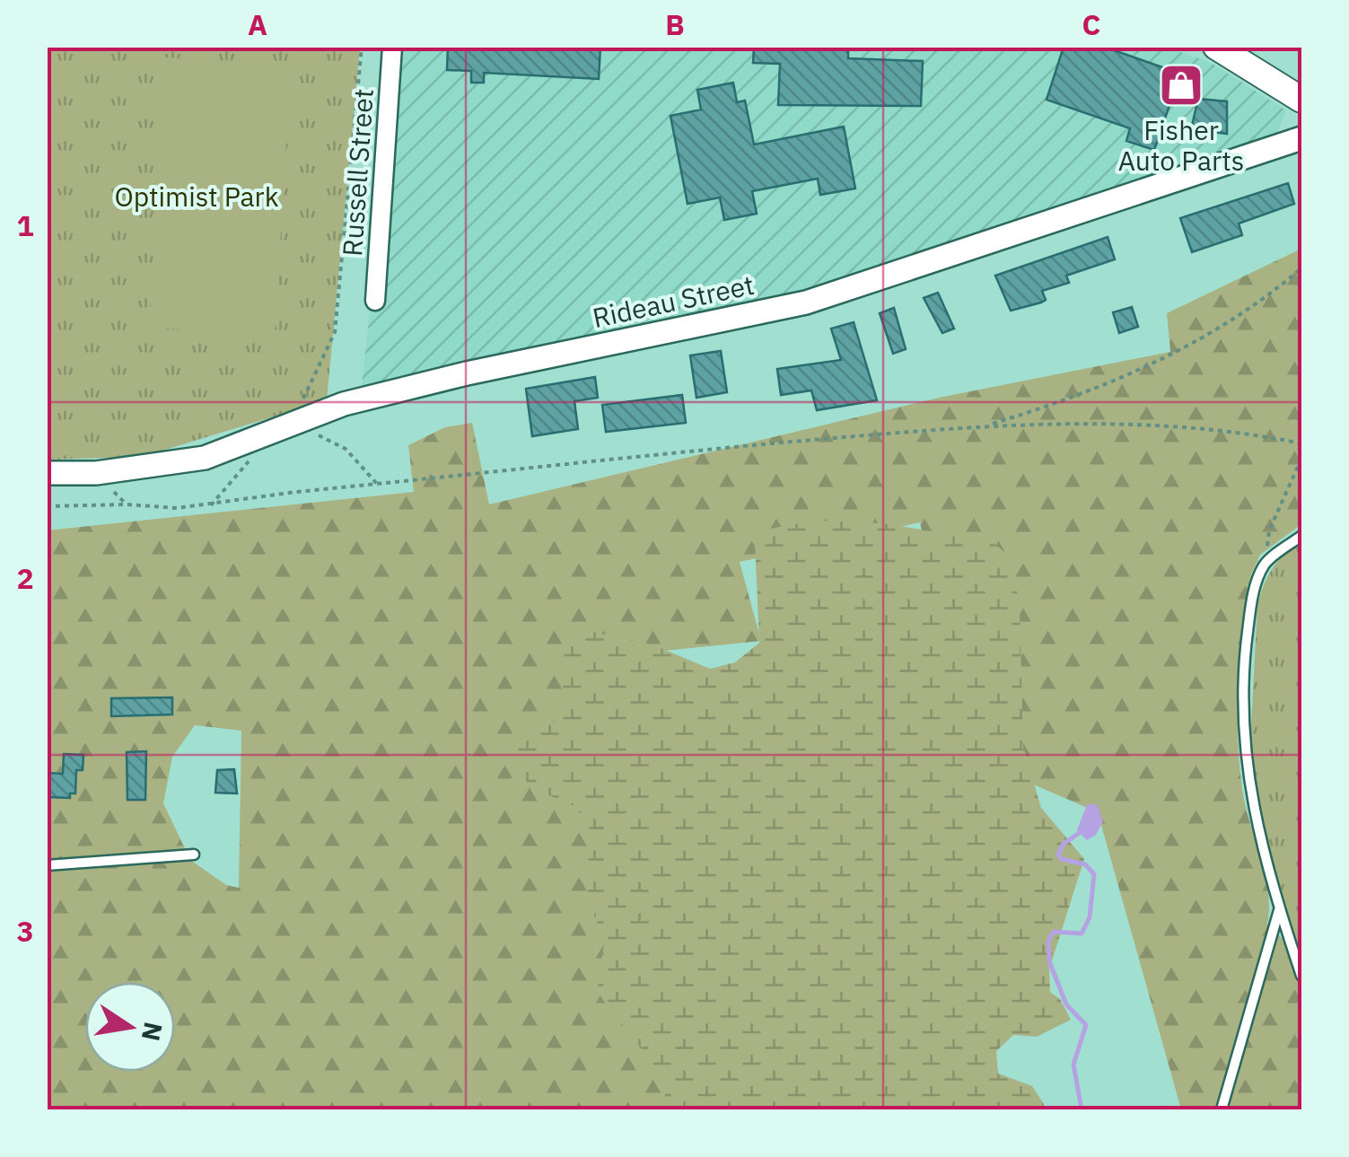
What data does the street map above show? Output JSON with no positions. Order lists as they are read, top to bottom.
{
  "streets": {
    "street": ["Russell Street", "Rideau Street"]
  },
  "parks": ["Optimist Park"],
  "places": {
    "shop": ["Fisher Auto Parts"]
  },
  "north": "right",
  "grid": {
    "columns": ["A", "B", "C"],
    "rows": ["1", "2", "3"]
  }
}
